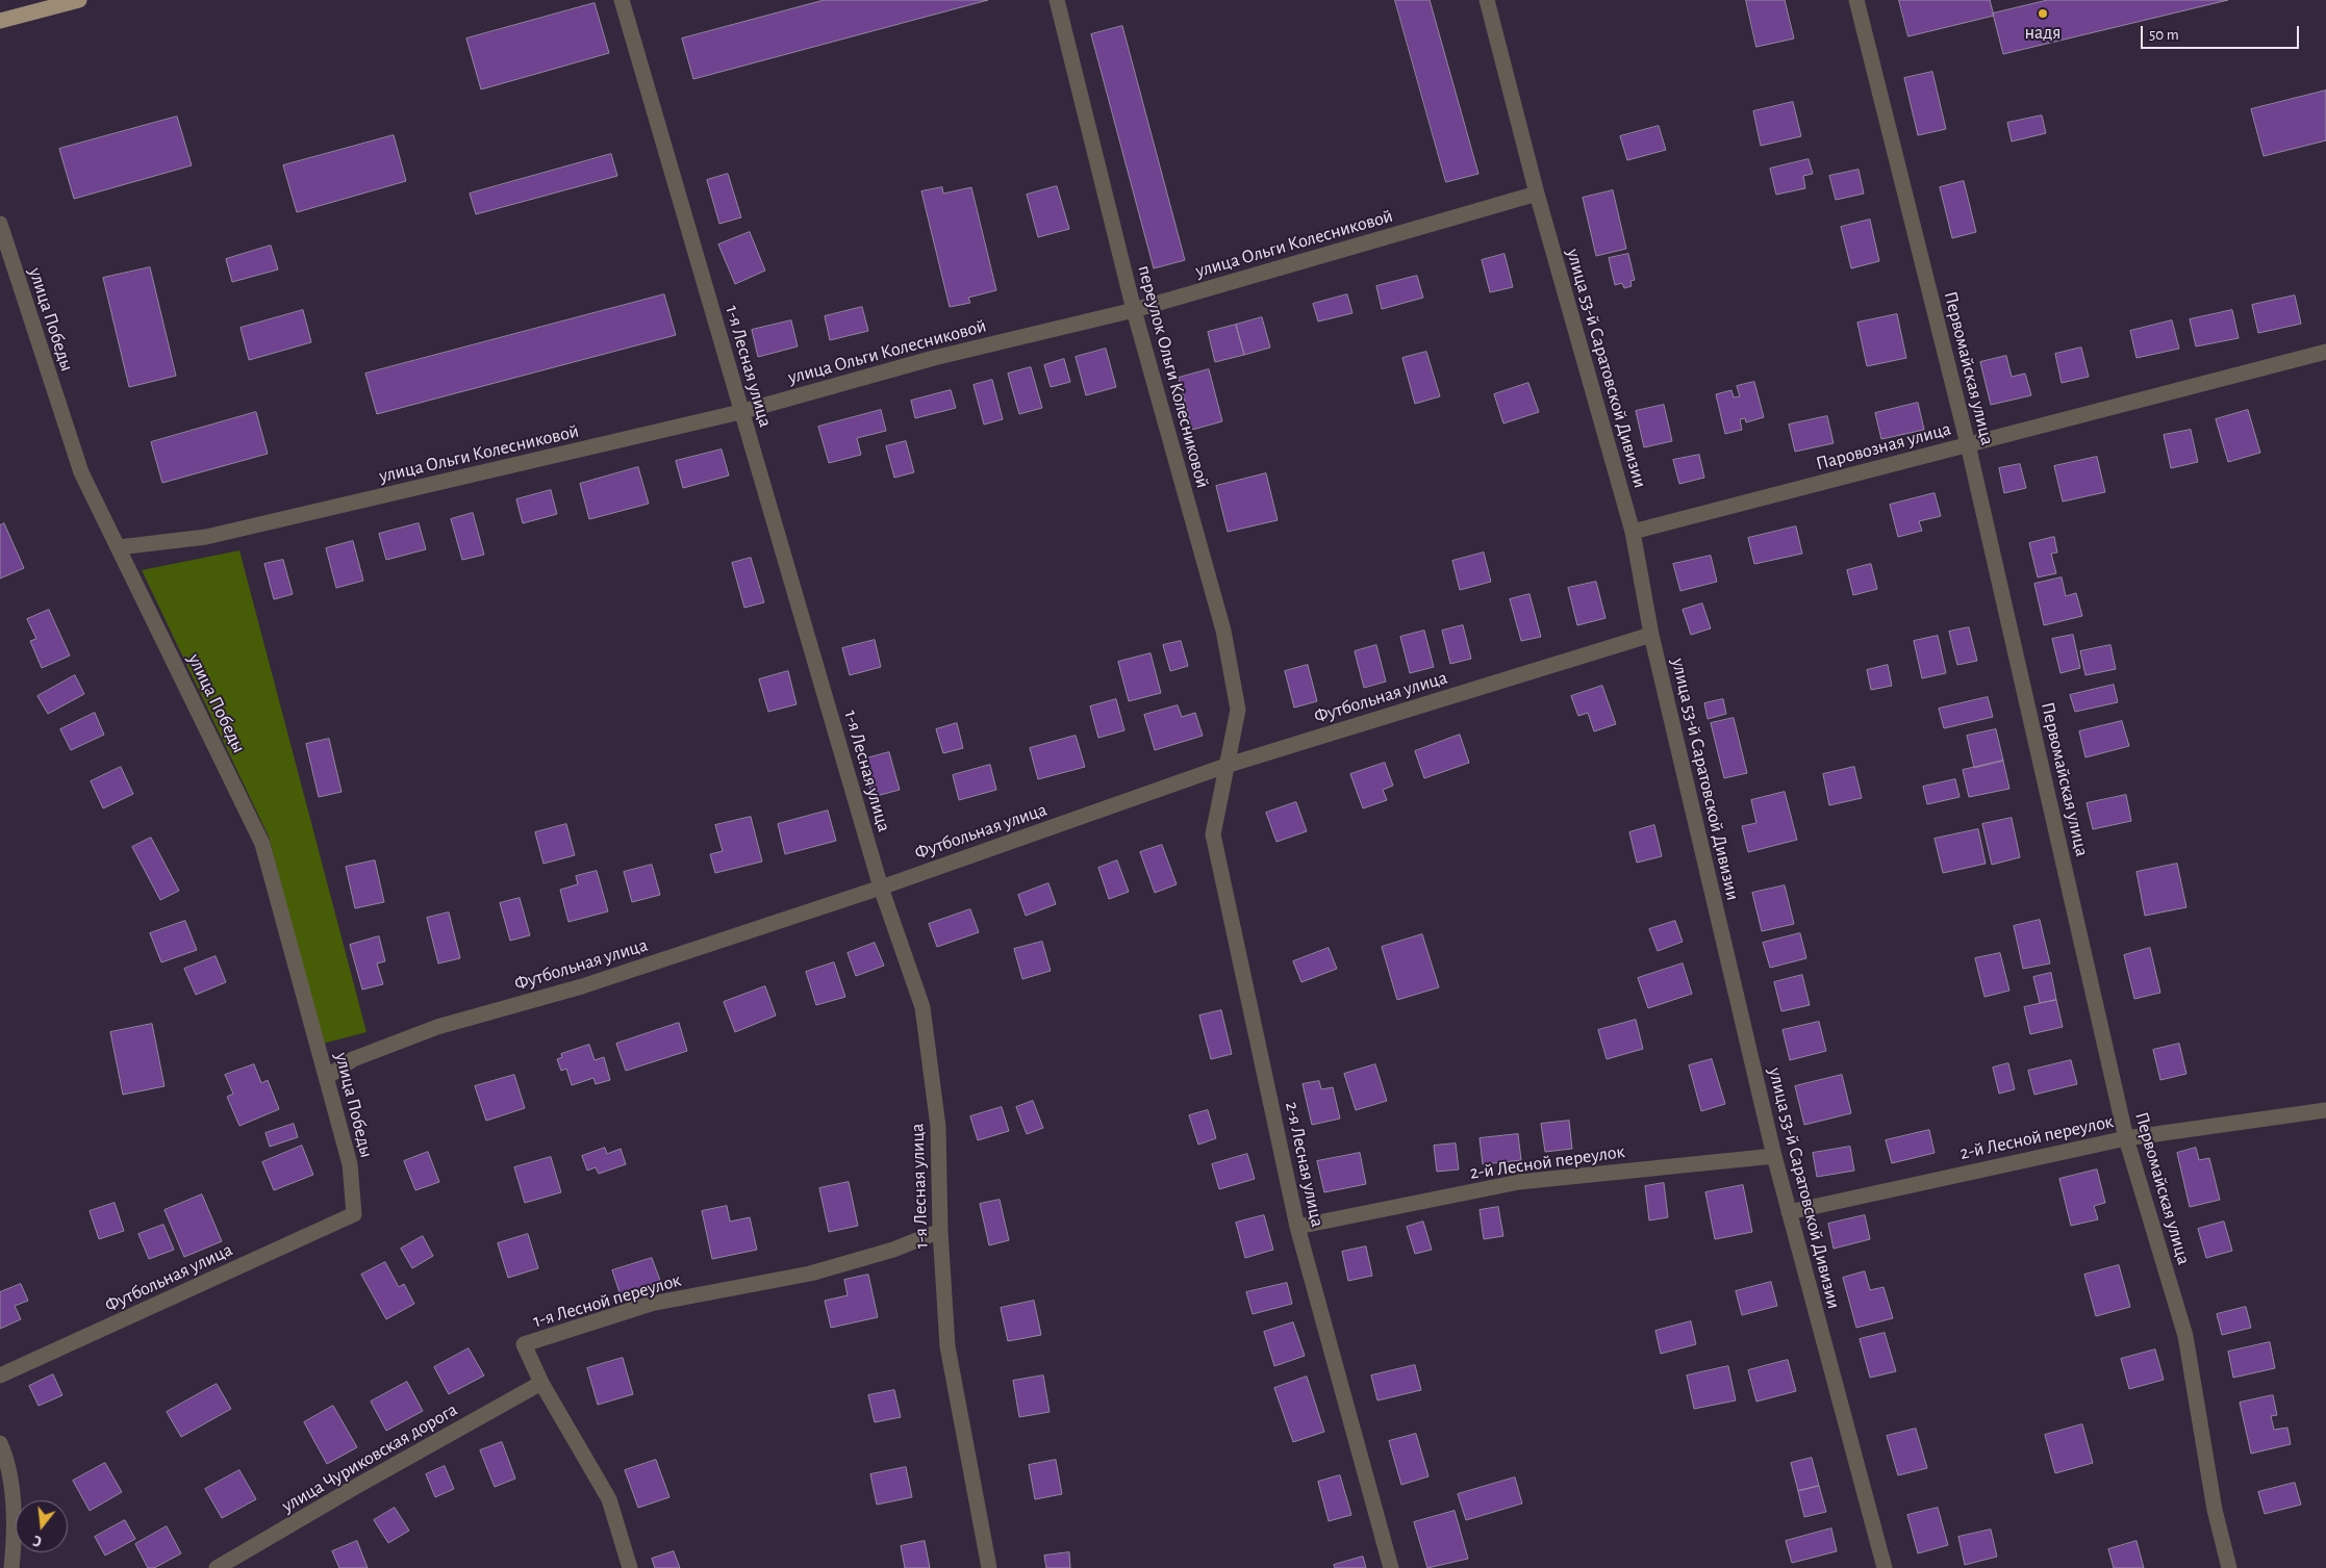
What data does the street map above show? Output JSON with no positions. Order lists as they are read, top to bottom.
{
  "streets": {
    "street": [
      "улица Ольги Колесниковой",
      "улица Победы",
      "1-я Лесная улица",
      "улица 53-й Саратовской Дивизии",
      "Первомайская улица",
      "переулок Ольги Колесниковой",
      "Паровозная улица",
      "Футбольная улица",
      "2-й Лесной переулок",
      "2-я Лесная улица",
      "1-я Лесной переулок",
      "улица Чуриковская дорога"
    ]
  },
  "crossings": [
    ["улица Ольги Колесниковой", "улица Победы"],
    ["улица Ольги Колесниковой", "1-я Лесная улица"],
    ["улица Ольги Колесниковой", "улица 53-й Саратовской Дивизии"],
    ["улица Ольги Колесниковой", "переулок Ольги Колесниковой"],
    ["улица Победы", "Футбольная улица"],
    ["1-я Лесная улица", "Футбольная улица"],
    ["1-я Лесная улица", "1-я Лесной переулок"],
    ["улица 53-й Саратовской Дивизии", "Паровозная улица"],
    ["улица 53-й Саратовской Дивизии", "Футбольная улица"],
    ["улица 53-й Саратовской Дивизии", "2-й Лесной переулок"],
    ["Первомайская улица", "Паровозная улица"],
    ["Первомайская улица", "2-й Лесной переулок"],
    ["переулок Ольги Колесниковой", "Футбольная улица"],
    ["переулок Ольги Колесниковой", "2-я Лесная улица"],
    ["Футбольная улица", "2-я Лесная улица"],
    ["2-й Лесной переулок", "2-я Лесная улица"],
    ["1-я Лесной переулок", "улица Чуриковская дорога"]
  ],
  "places": ["надя"],
  "scale_bar": "50 m",
  "north": "bottom"
}
